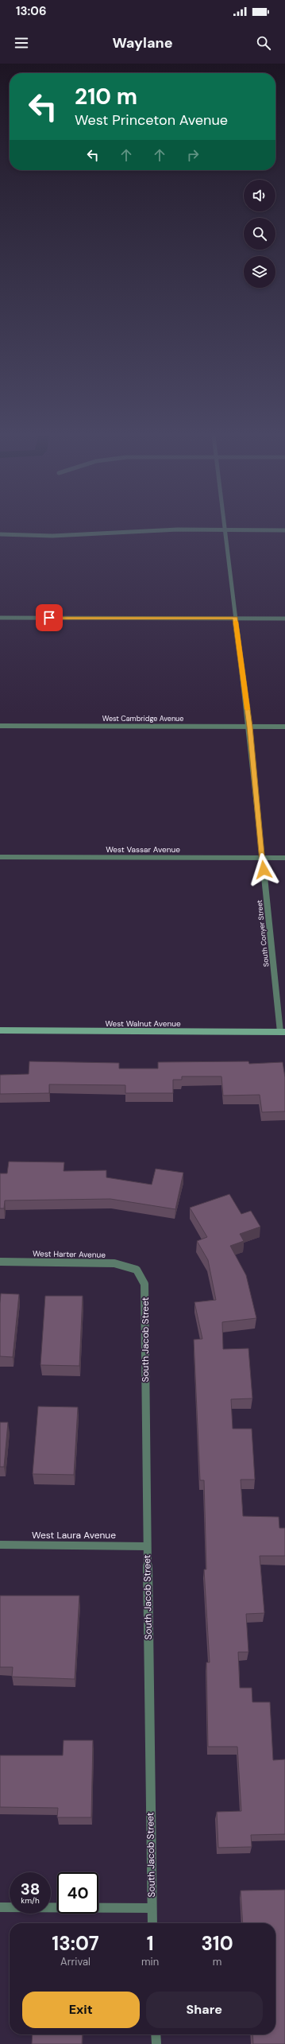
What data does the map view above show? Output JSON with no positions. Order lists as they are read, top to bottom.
{
  "streets": {
    "main road": ["West Walnut Avenue"],
    "street": [
      "West Cambridge Avenue",
      "West Vassar Avenue",
      "South Conyer Street",
      "West Harter Avenue",
      "South Jacob Street",
      "West Laura Avenue"
    ]
  },
  "crossings": [
    ["West Cambridge Avenue", "South Conyer Street"],
    ["West Vassar Avenue", "South Conyer Street"],
    ["South Conyer Street", "West Walnut Avenue"],
    ["West Harter Avenue", "South Jacob Street"],
    ["South Jacob Street", "West Laura Avenue"]
  ],
  "page": {
    "status": "13:06",
    "header": "Waylane",
    "turn": ["210 m", "West Princeton Avenue"],
    "speed": "38 km/h",
    "limit": "40",
    "eta": [
      "13:07",
      "Arrival",
      "1",
      "min",
      "310",
      "m"
    ],
    "buttons": ["Exit", "Share"]
  }
}
